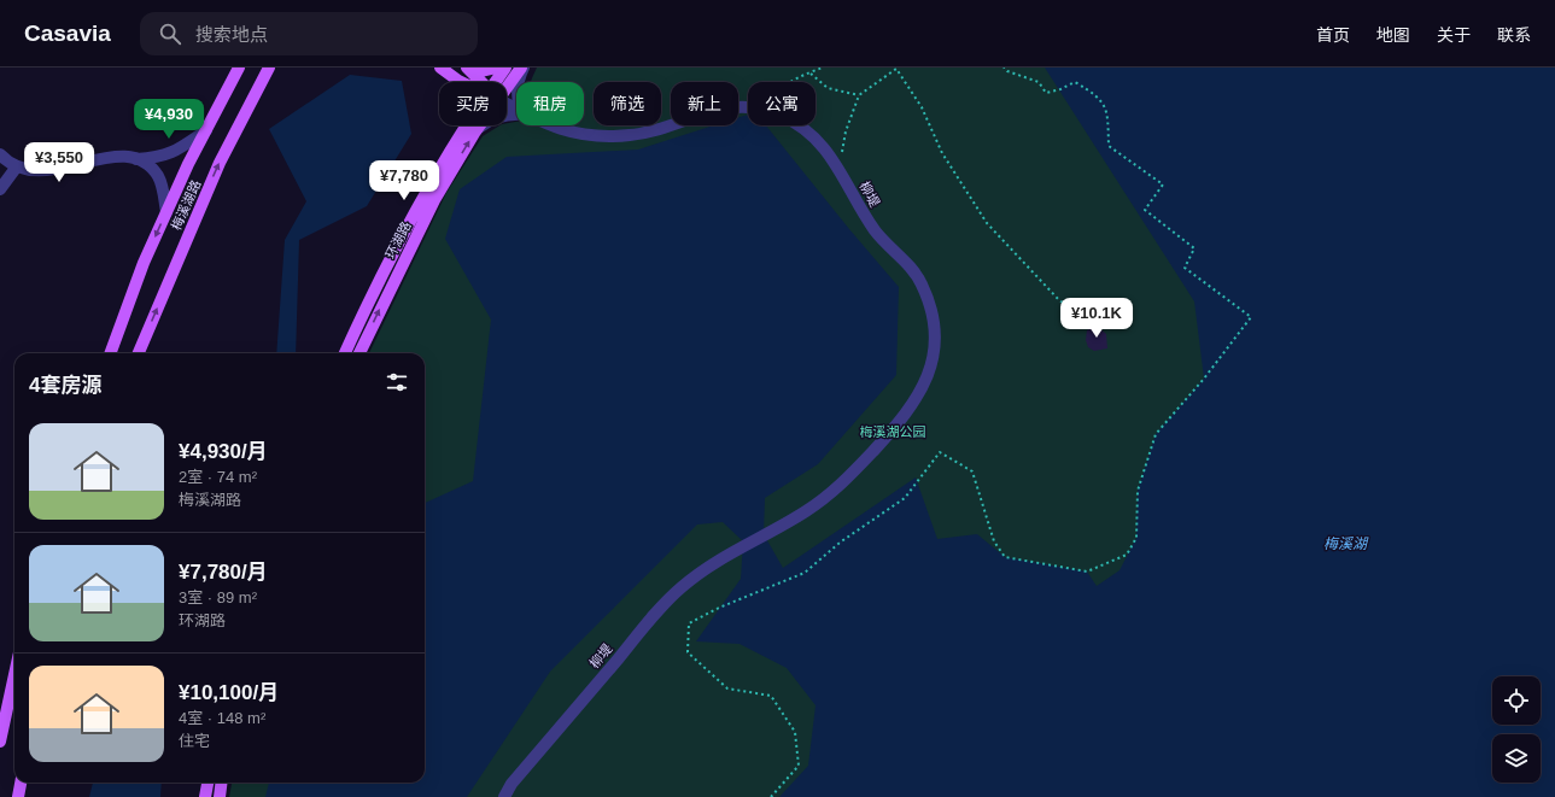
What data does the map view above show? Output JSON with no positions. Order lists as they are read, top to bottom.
{
  "streets": {
    "main road": ["梅溪湖路", "环湖路"],
    "street": ["柳堤"]
  },
  "water": ["梅溪湖"],
  "parks": ["梅溪湖公园"],
  "page": {
    "header": "Casavia",
    "search": "搜索地点",
    "nav": [
      "首页",
      "地图",
      "关于",
      "联系"
    ],
    "chip": [
      "买房",
      "租房",
      "筛选",
      "新上",
      "公寓"
    ],
    "price": [
      "¥4,930",
      "¥3,550",
      "¥7,780",
      "¥10.1K"
    ],
    "heading": "4套房源",
    "list": [
      {
        "name": "¥4,930/月",
        "note": "2室 · 74 m² · 梅溪湖路"
      },
      {
        "name": "¥7,780/月",
        "note": "3室 · 89 m² · 环湖路"
      },
      {
        "name": "¥10,100/月",
        "note": "4室 · 148 m² · 住宅"
      }
    ]
  }
}
